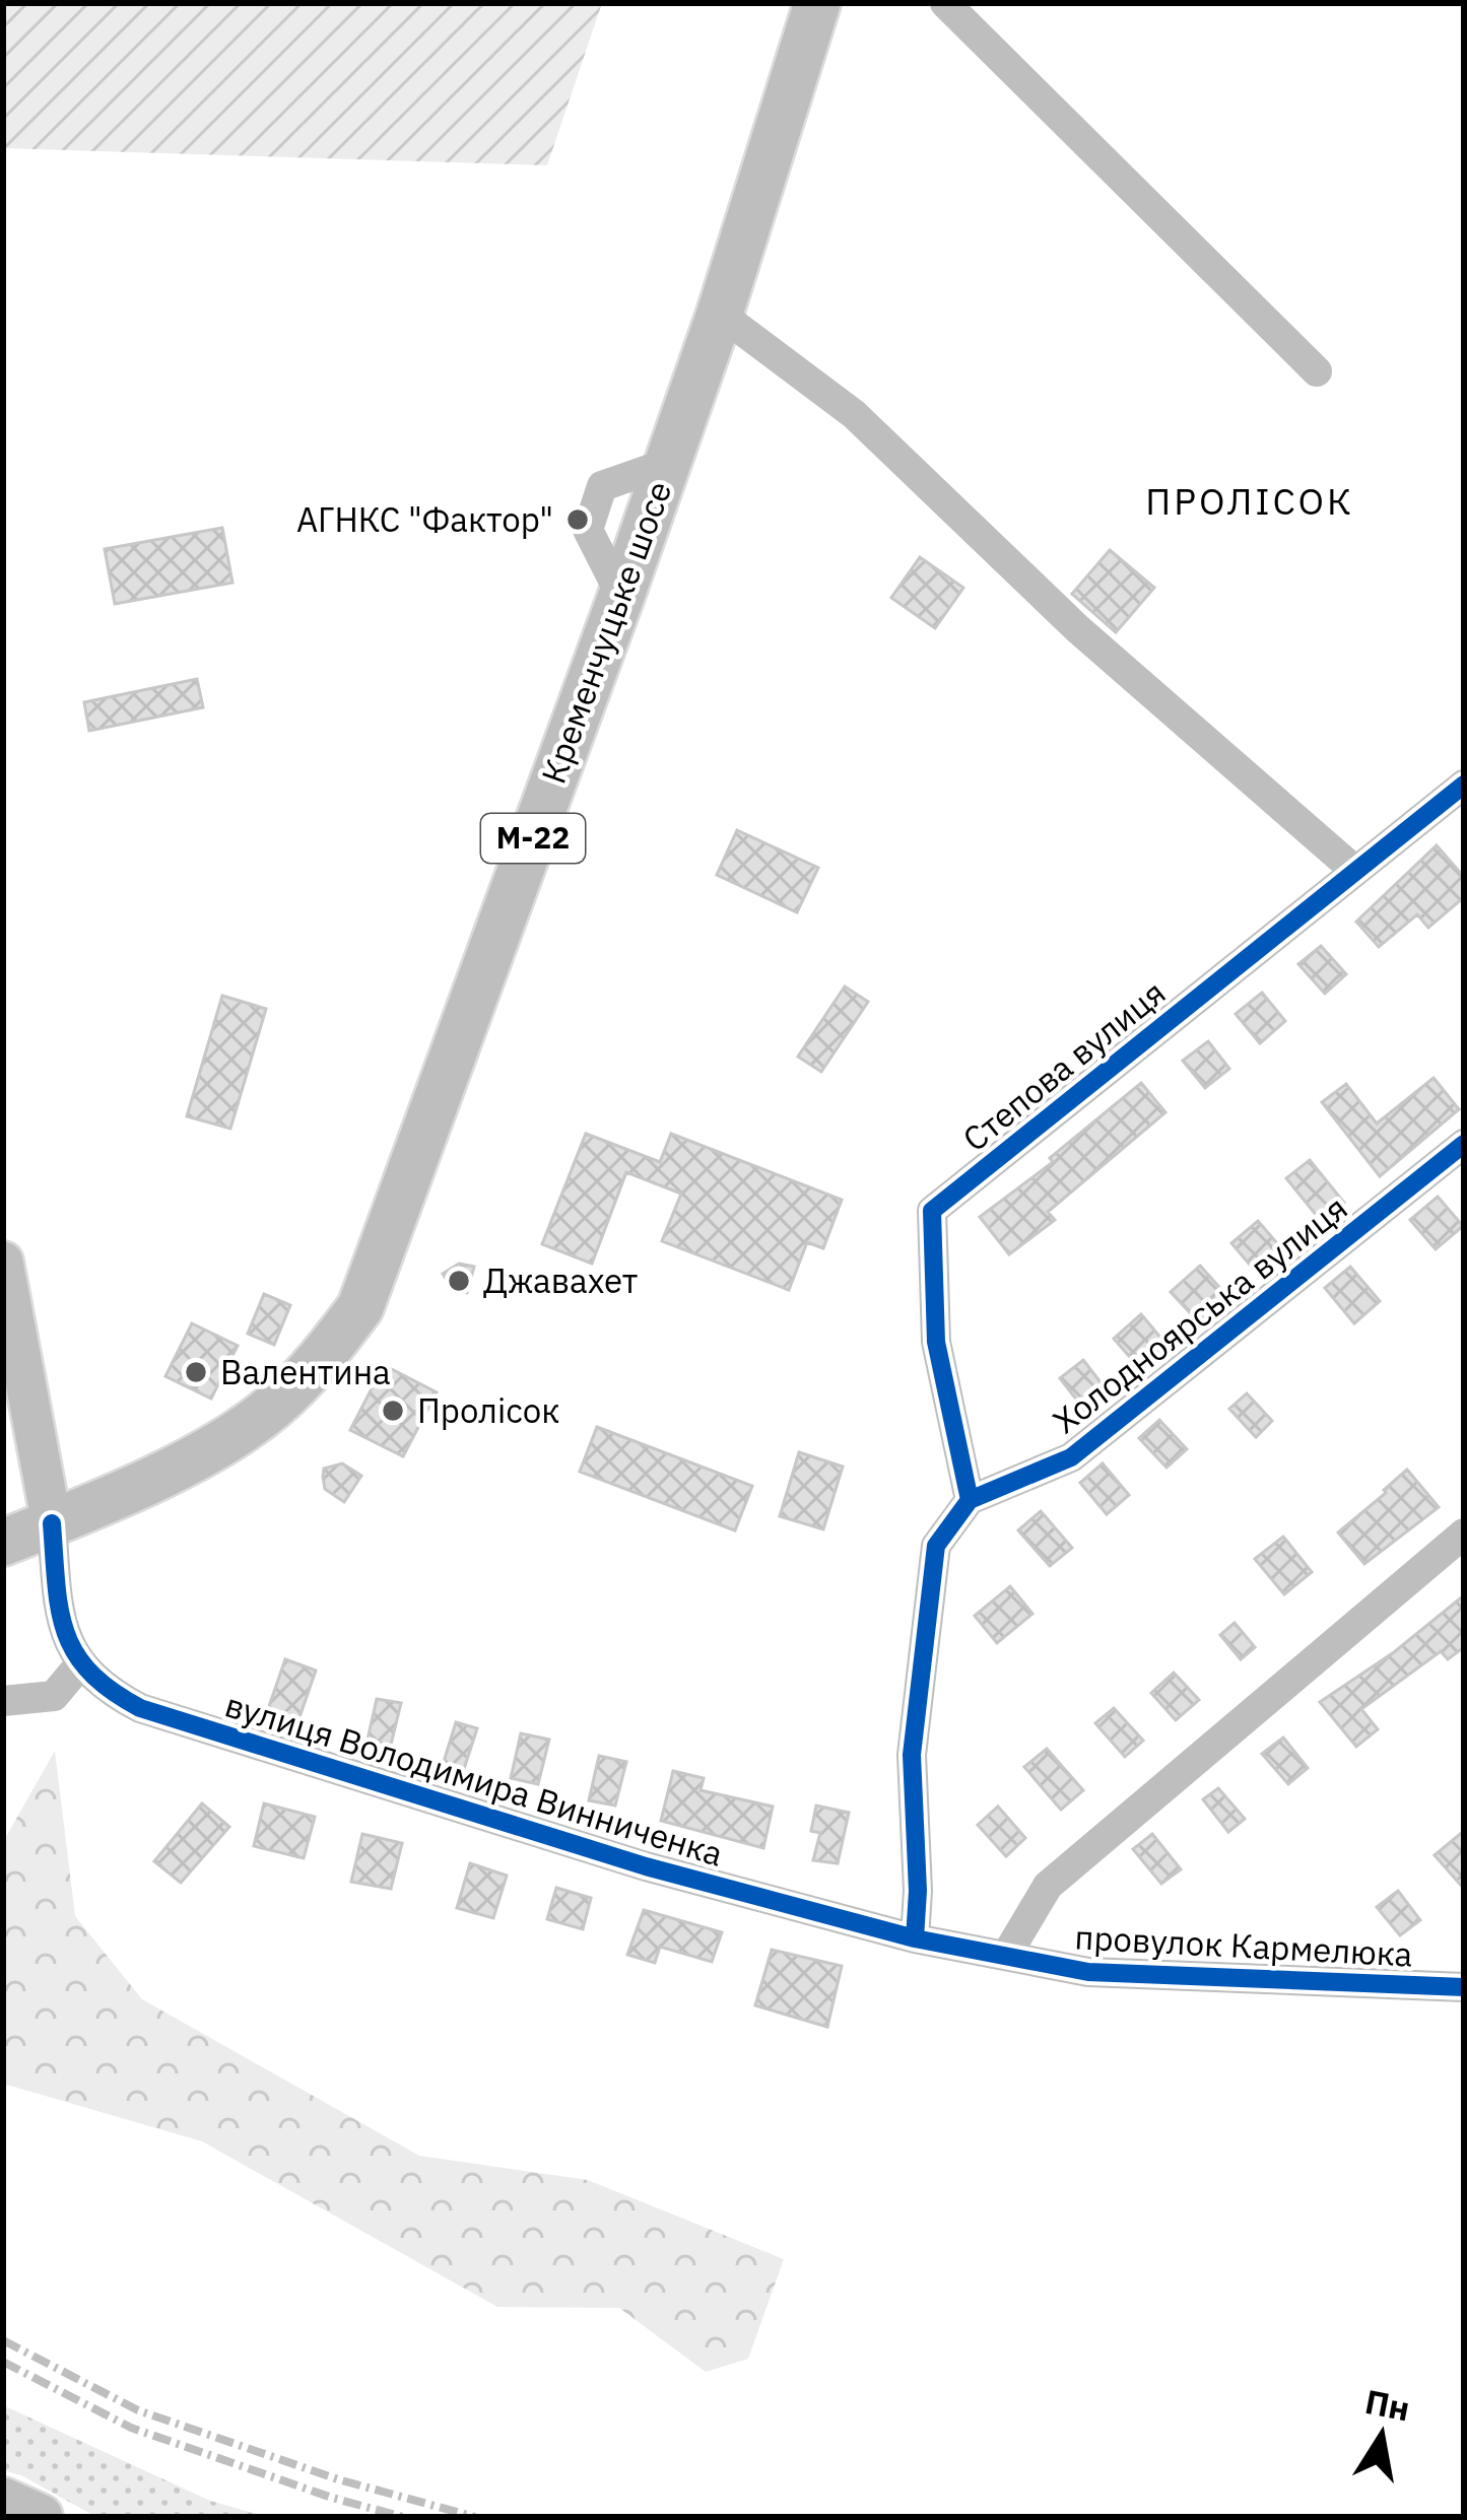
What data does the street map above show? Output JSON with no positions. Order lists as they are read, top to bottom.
{
  "streets": {
    "highway": ["Кременчуцьке шосе", "М-22"],
    "street": [
      "Степова вулиця",
      "Холодноярська вулиця",
      "вулиця Володимира Винниченка",
      "провулок Кармелюка"
    ]
  },
  "crossings": [
    ["Степова вулиця", "Холодноярська вулиця"],
    ["вулиця Володимира Винниченка", "провулок Кармелюка"]
  ],
  "districts": ["ПРОЛІСОК"],
  "places": [
    "АГНКС \"Фактор\"",
    "Джавахет",
    "Валентина",
    "Пролісок"
  ],
  "north": "top"
}
